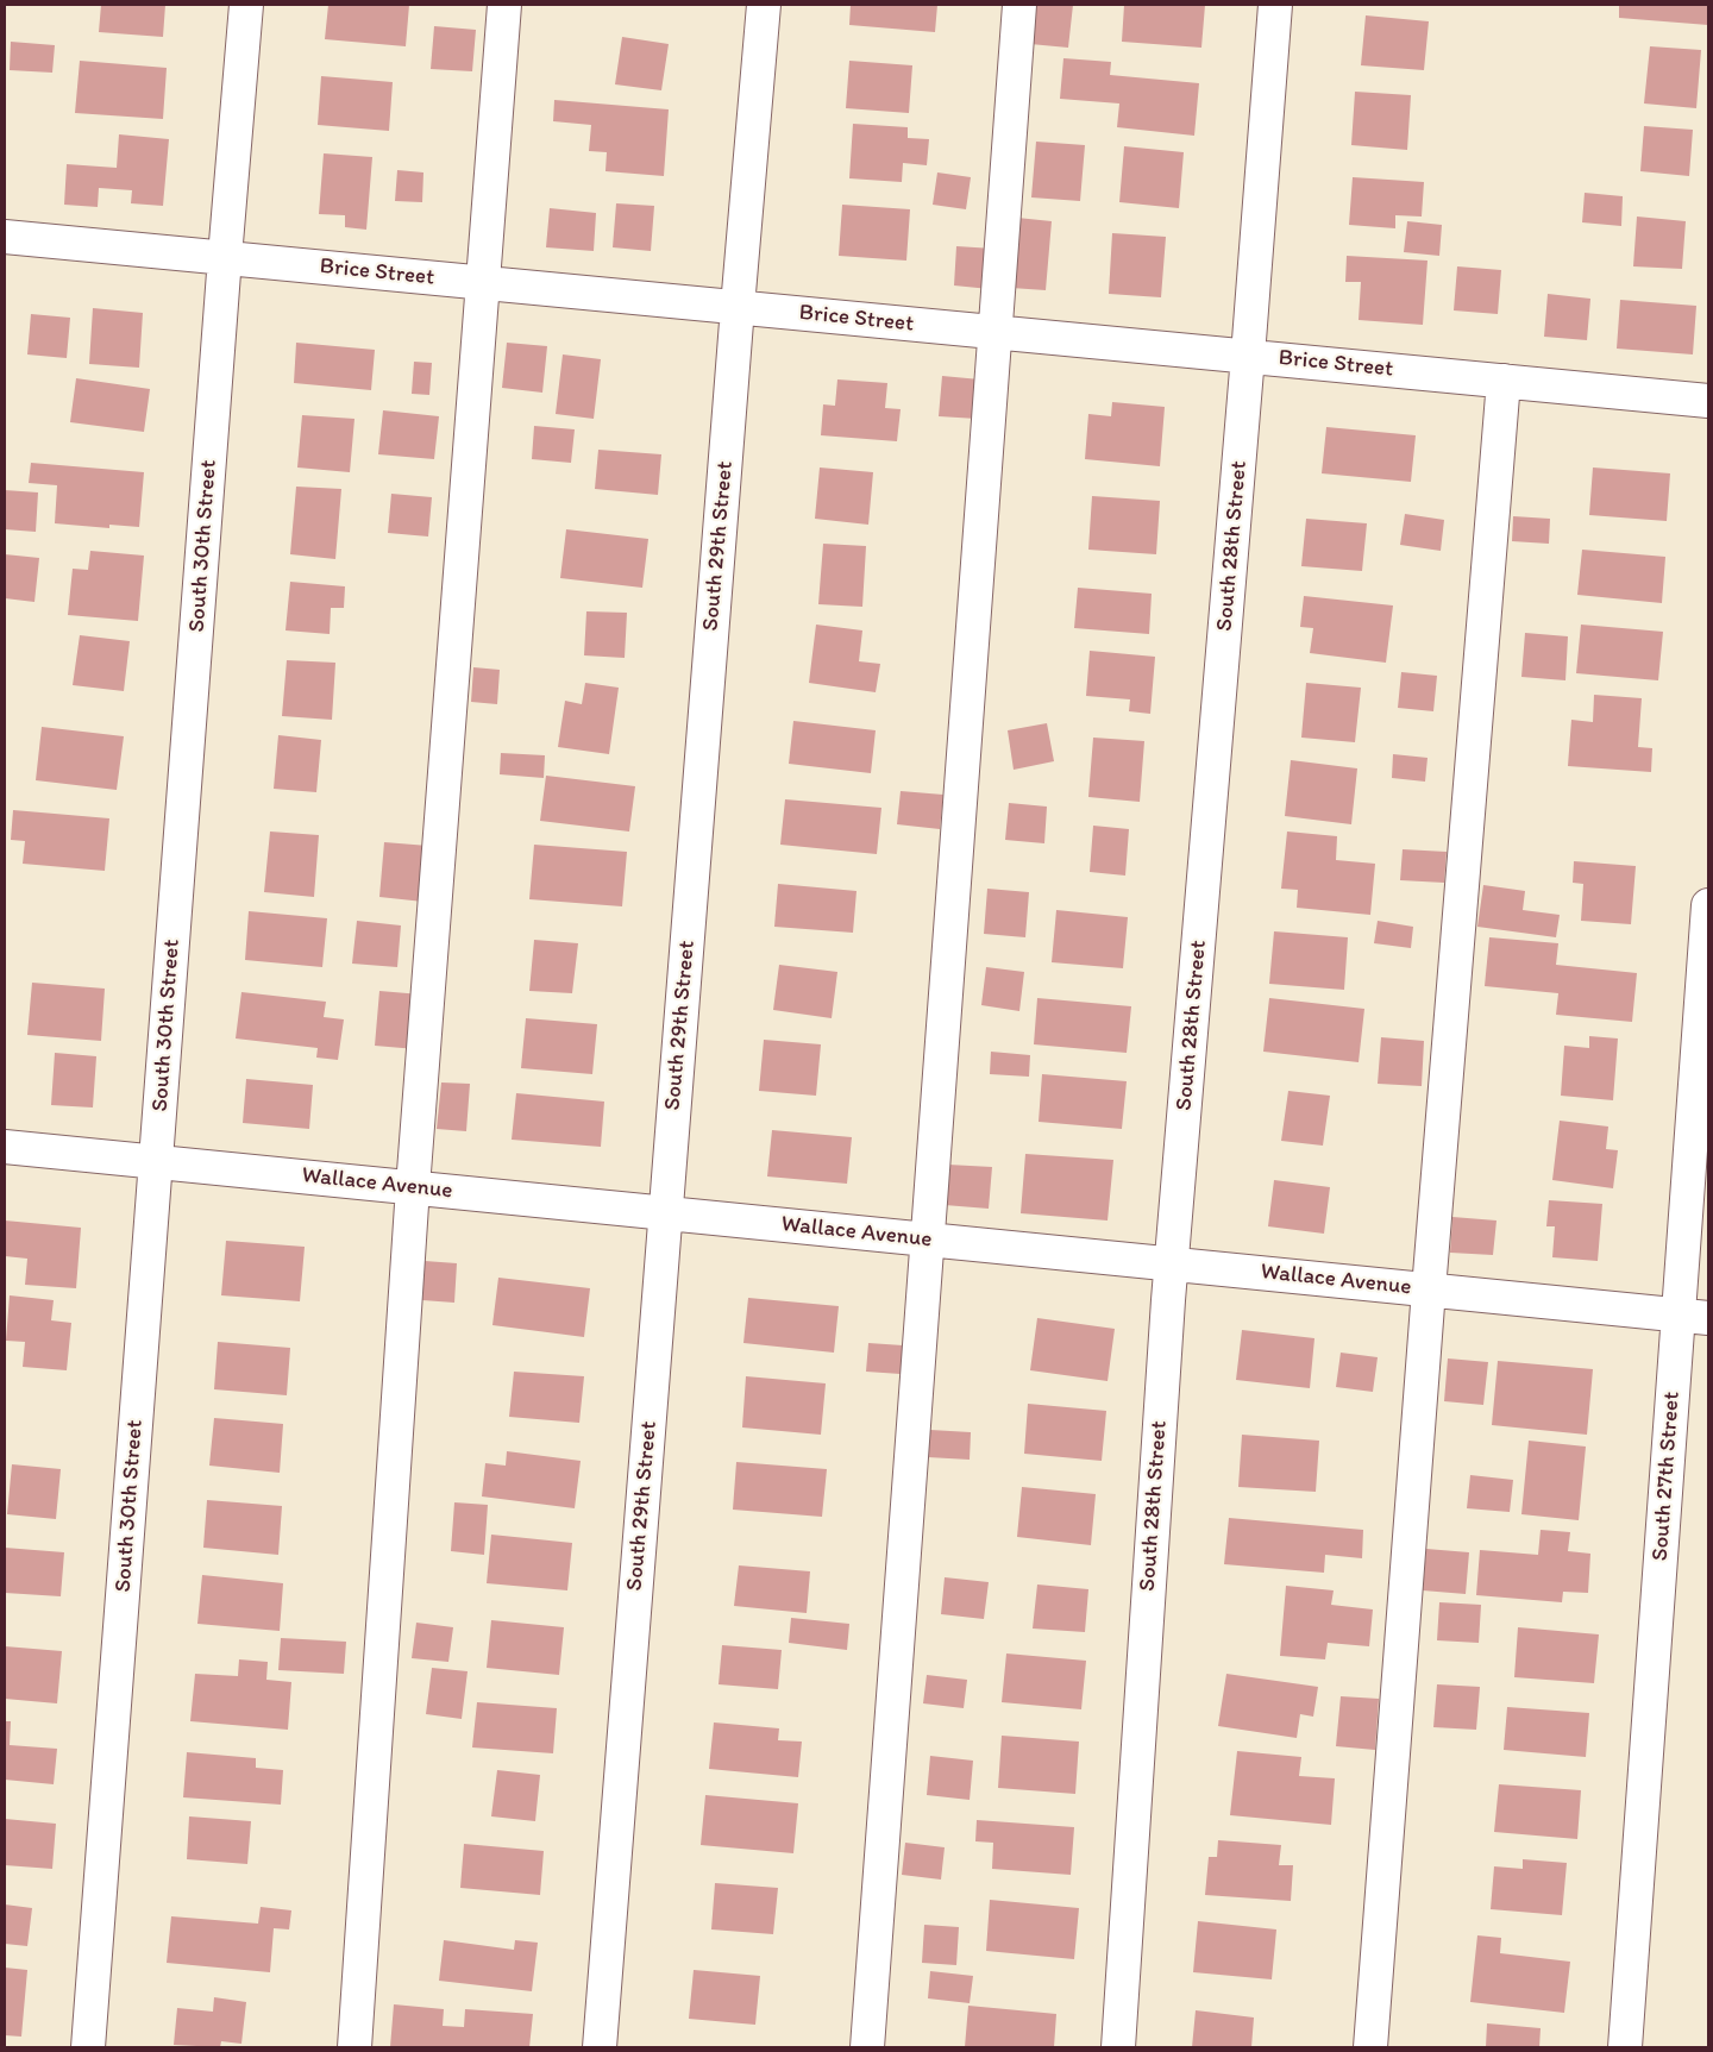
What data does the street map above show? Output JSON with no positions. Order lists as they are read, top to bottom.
{
  "streets": {
    "street": [
      "Brice Street",
      "South 30th Street",
      "South 29th Street",
      "South 28th Street",
      "Wallace Avenue",
      "South 27th Street"
    ]
  },
  "crossings": [
    ["Brice Street", "South 30th Street"],
    ["Brice Street", "South 29th Street"],
    ["Brice Street", "South 28th Street"],
    ["South 30th Street", "Wallace Avenue"],
    ["South 29th Street", "Wallace Avenue"],
    ["South 28th Street", "Wallace Avenue"],
    ["Wallace Avenue", "South 27th Street"]
  ]
}
